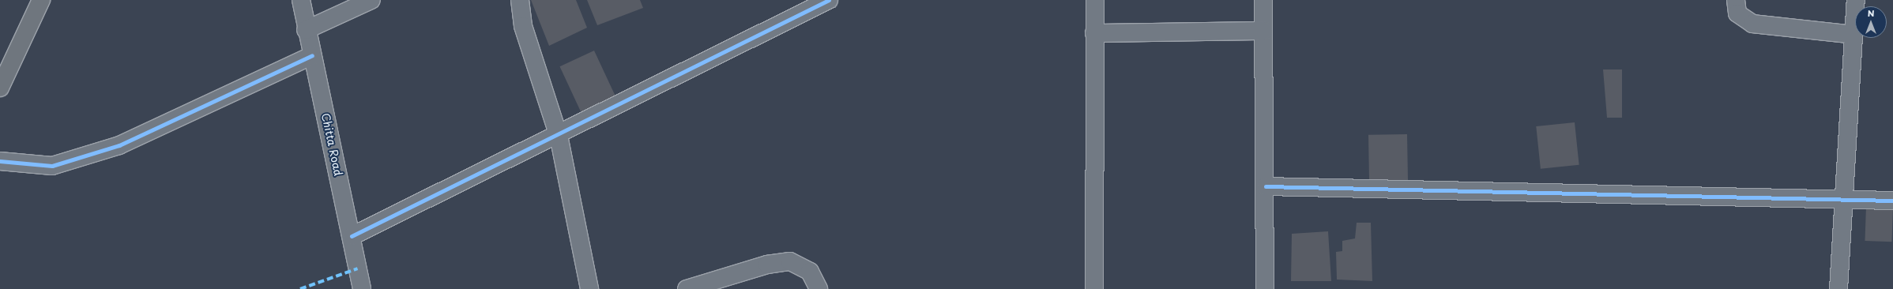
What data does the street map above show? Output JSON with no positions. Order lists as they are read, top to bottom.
{
  "streets": {
    "street": ["Chitta Road"]
  },
  "north": "top"
}
